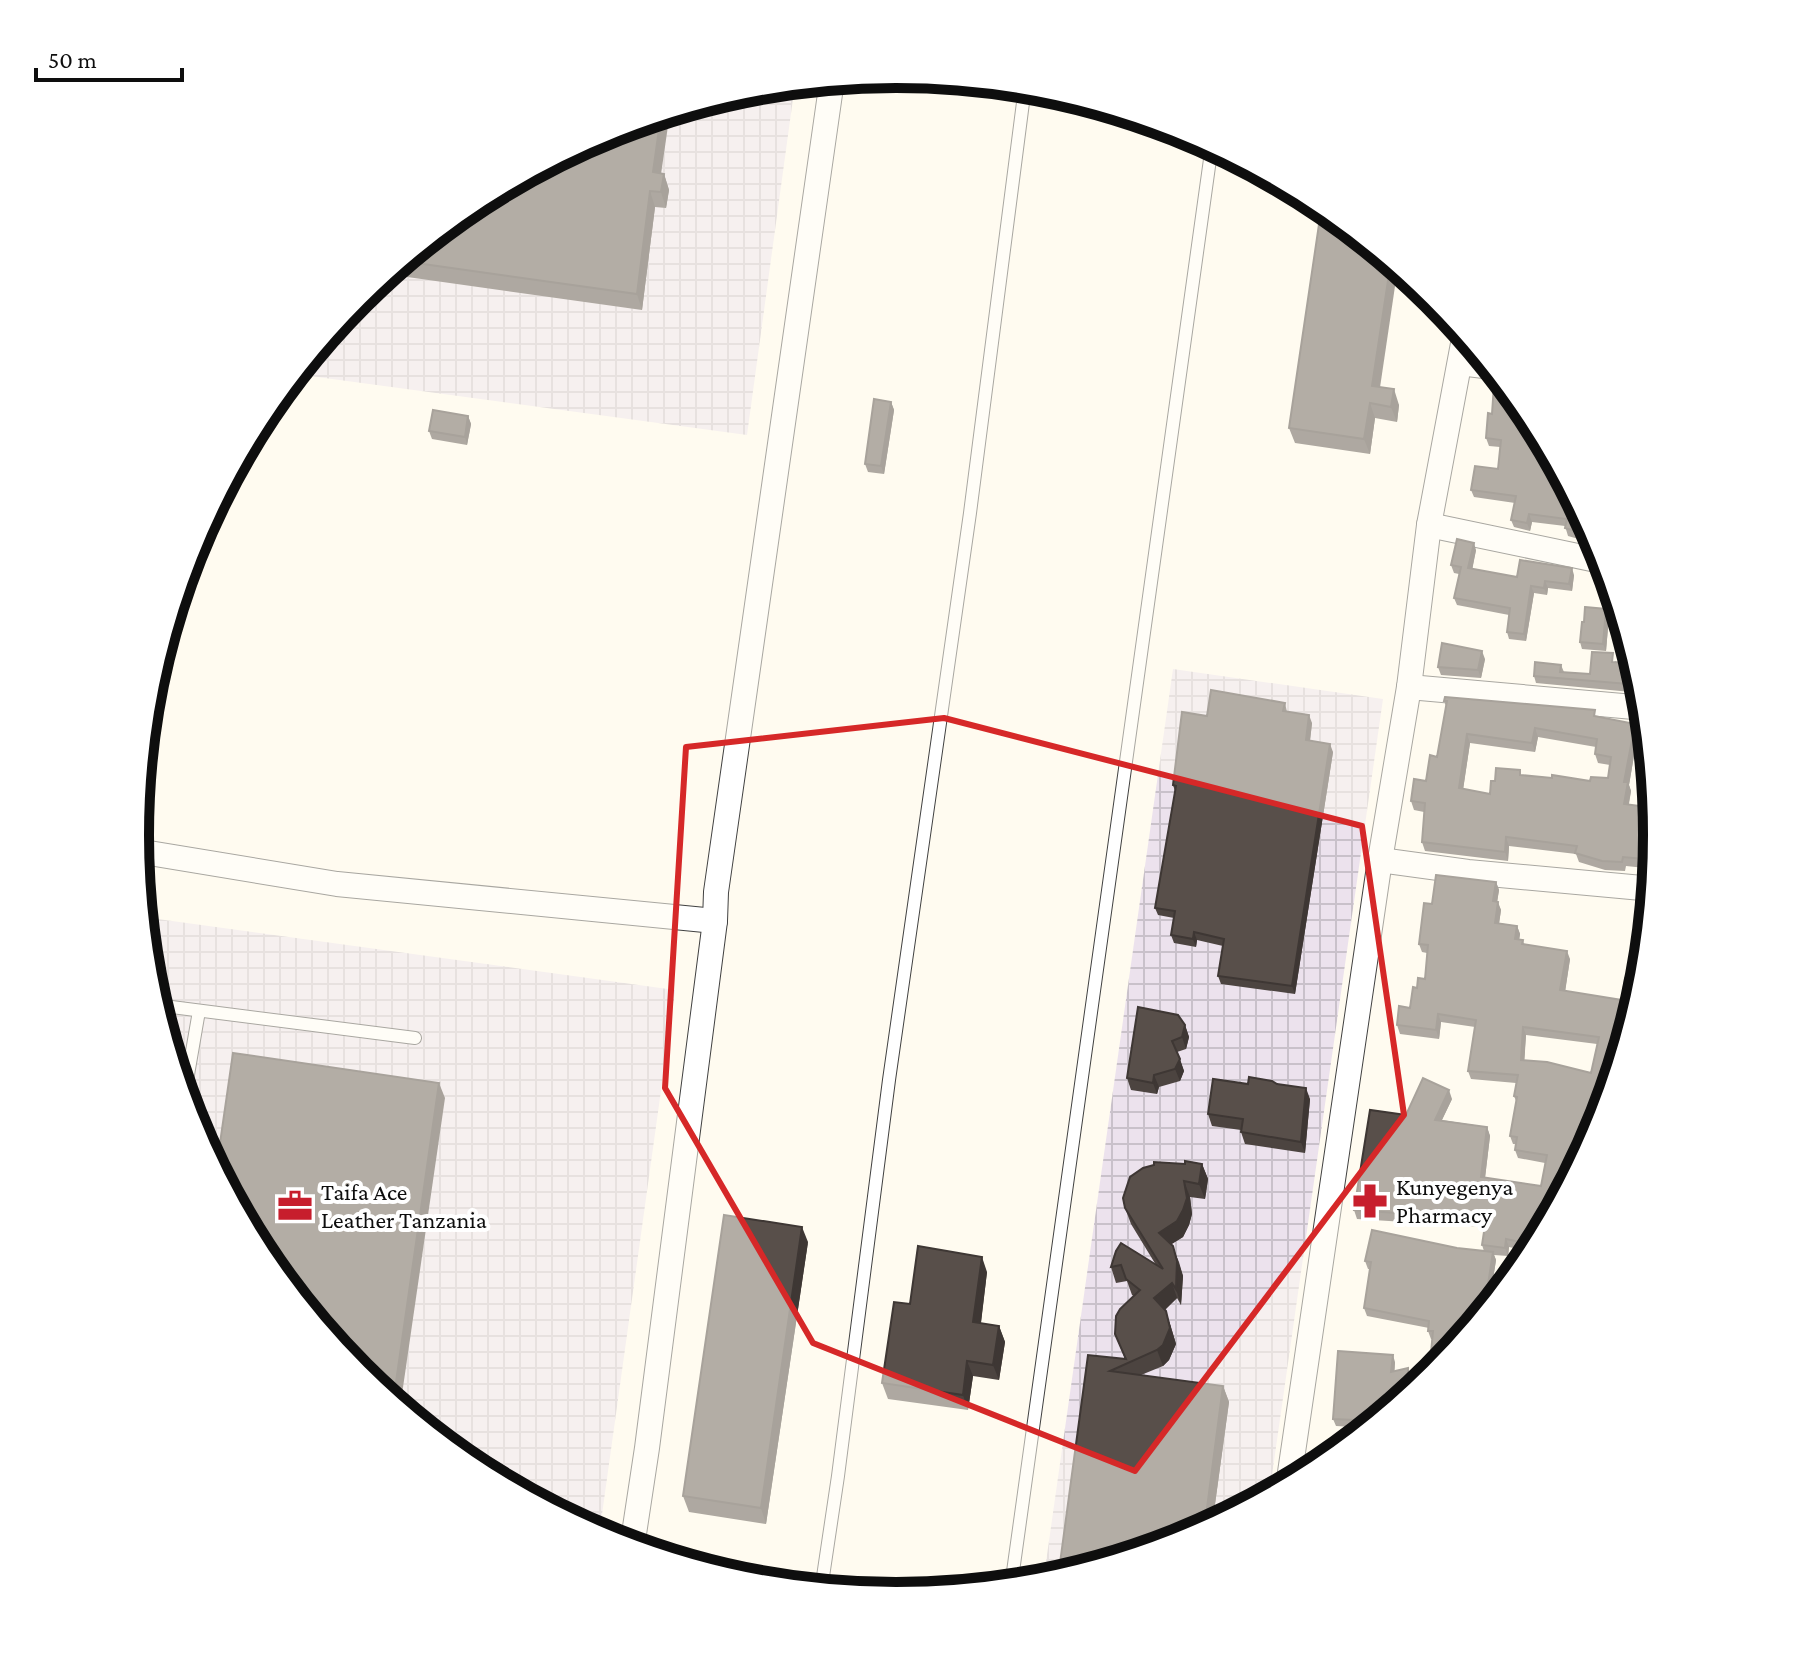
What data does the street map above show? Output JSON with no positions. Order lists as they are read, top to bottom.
{
  "places": {
    "pharmacy": ["Kunyegenya Pharmacy"],
    "office": ["Taifa Ace Leather Tanzania"]
  },
  "scale_bar": "50 m"
}
